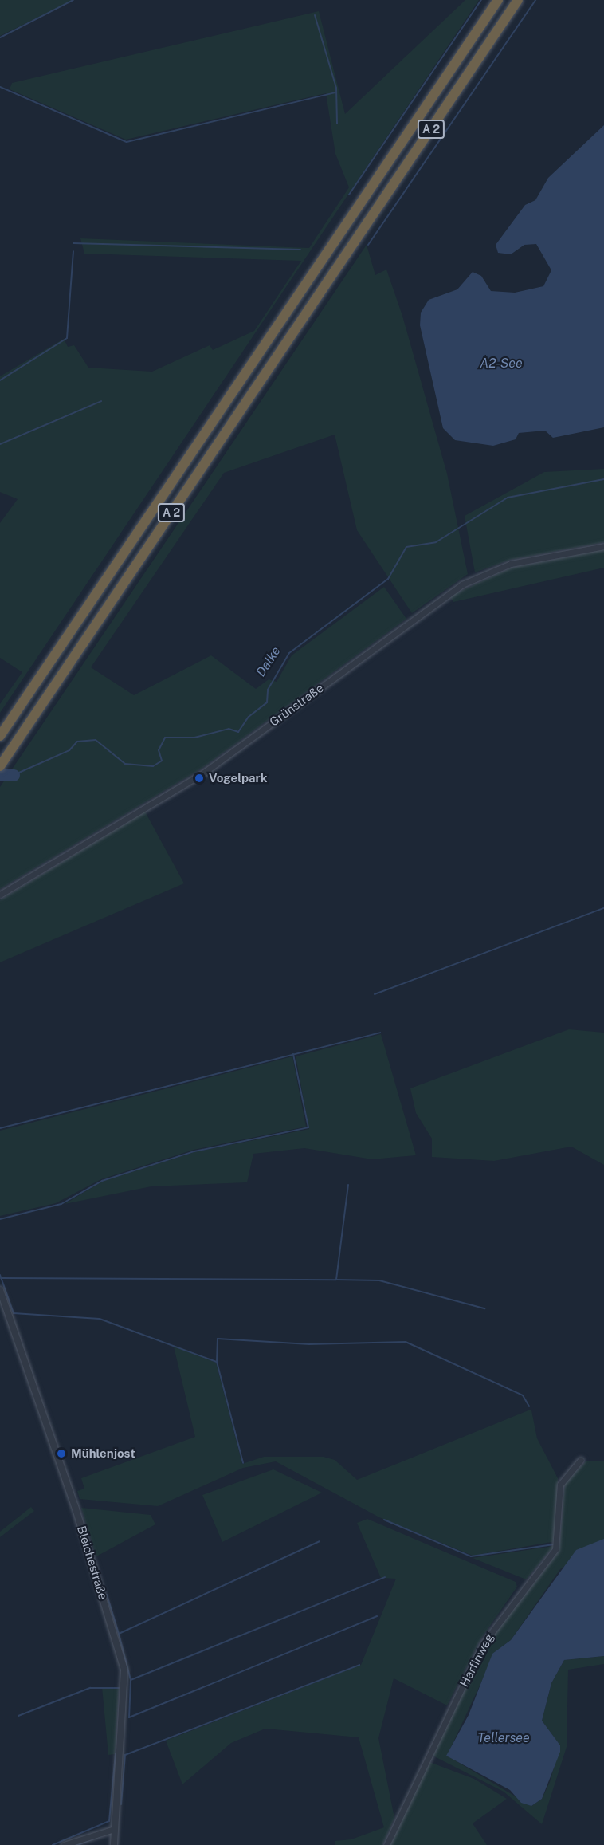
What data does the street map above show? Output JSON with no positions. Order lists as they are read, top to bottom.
{
  "streets": {
    "highway": ["A 2"],
    "street": ["Grünstraße", "Bleichestraße", "Harfinweg"]
  },
  "water": ["A2-See", "Dalke", "Tellersee"],
  "places": ["Vogelpark", "Mühlenjost"]
}
